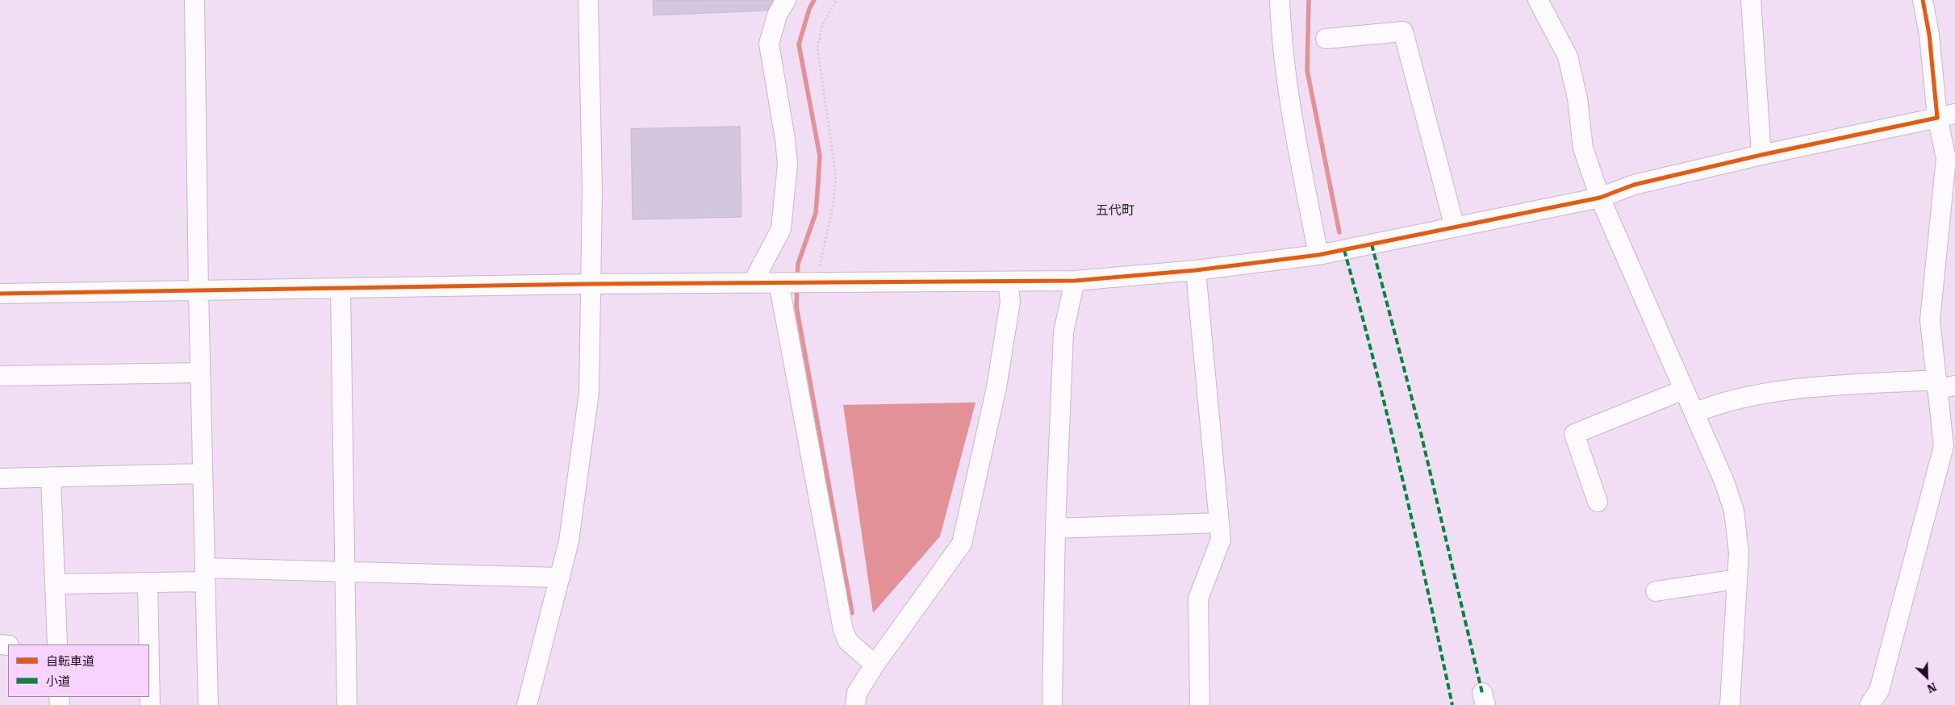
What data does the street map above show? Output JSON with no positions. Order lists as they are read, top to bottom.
{
  "districts": ["五代町"],
  "legend": ["自転車道", "小道"],
  "north": "bottom right"
}
